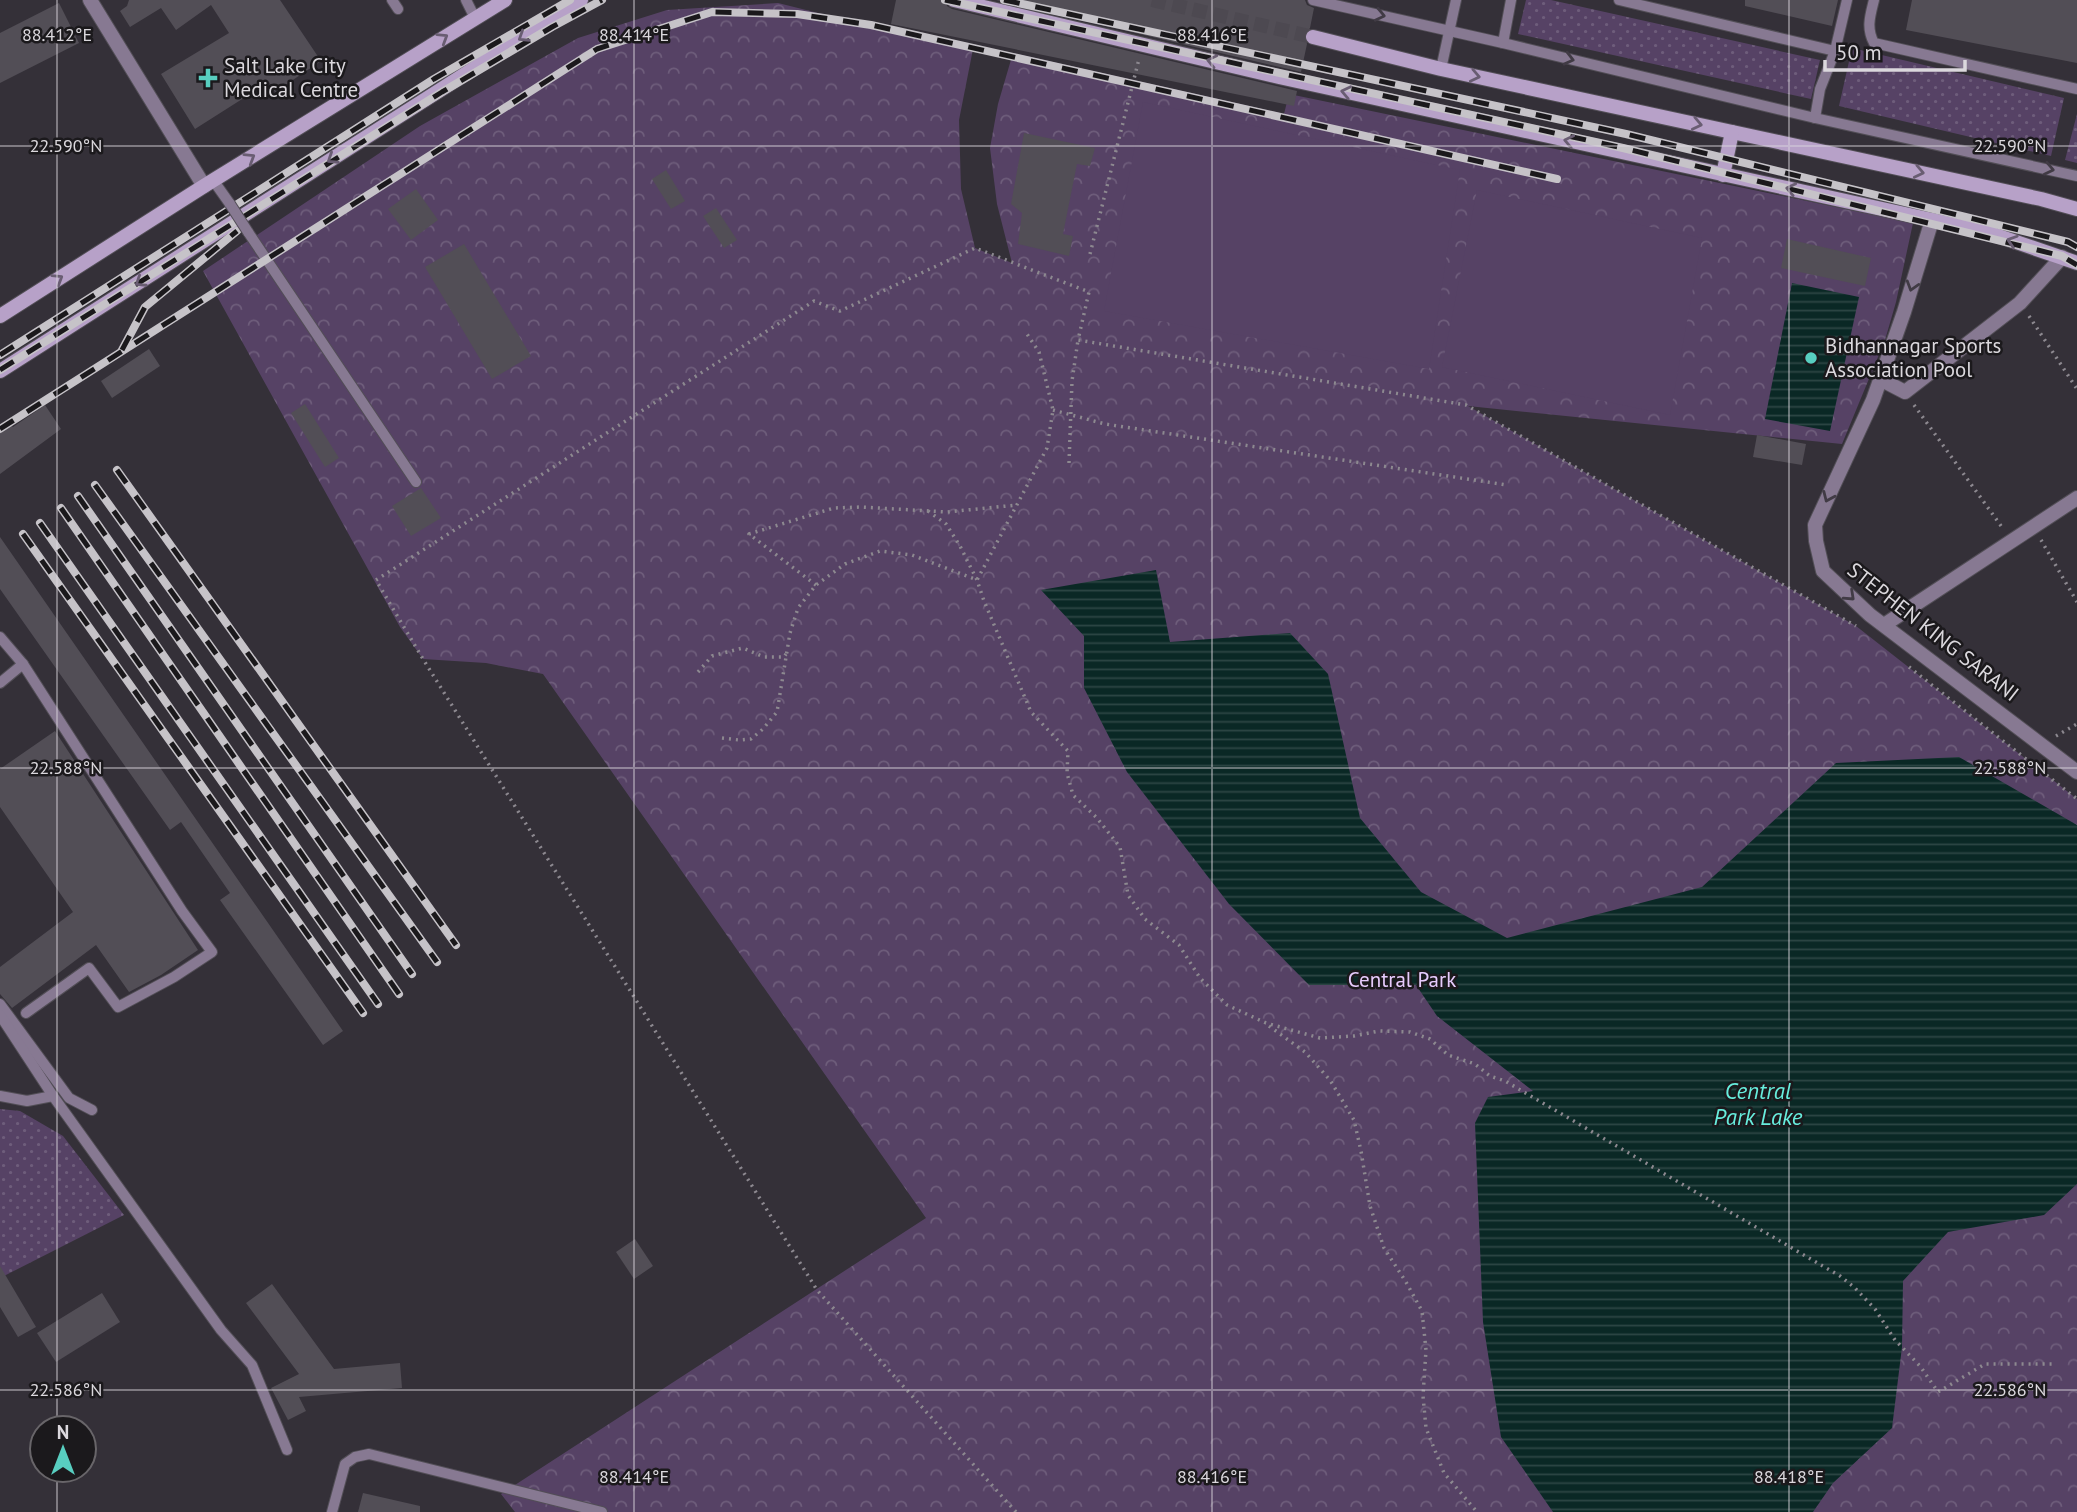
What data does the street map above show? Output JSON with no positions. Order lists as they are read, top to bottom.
{
  "streets": {
    "street": ["STEPHEN KING SARANI"]
  },
  "one_way": ["STEPHEN KING SARANI"],
  "water": ["Central Park Lake"],
  "parks": ["Central Park"],
  "places": {
    "health": ["Salt Lake City Medical Centre"],
    "other": ["Bidhannagar Sports Association Pool"]
  },
  "scale_bar": "50 m",
  "north": "top",
  "coordinates": [
    "88.412°E",
    "88.414°E",
    "88.416°E",
    "22.590°N",
    "22.588°N",
    "22.586°N",
    "88.418°E"
  ]
}
